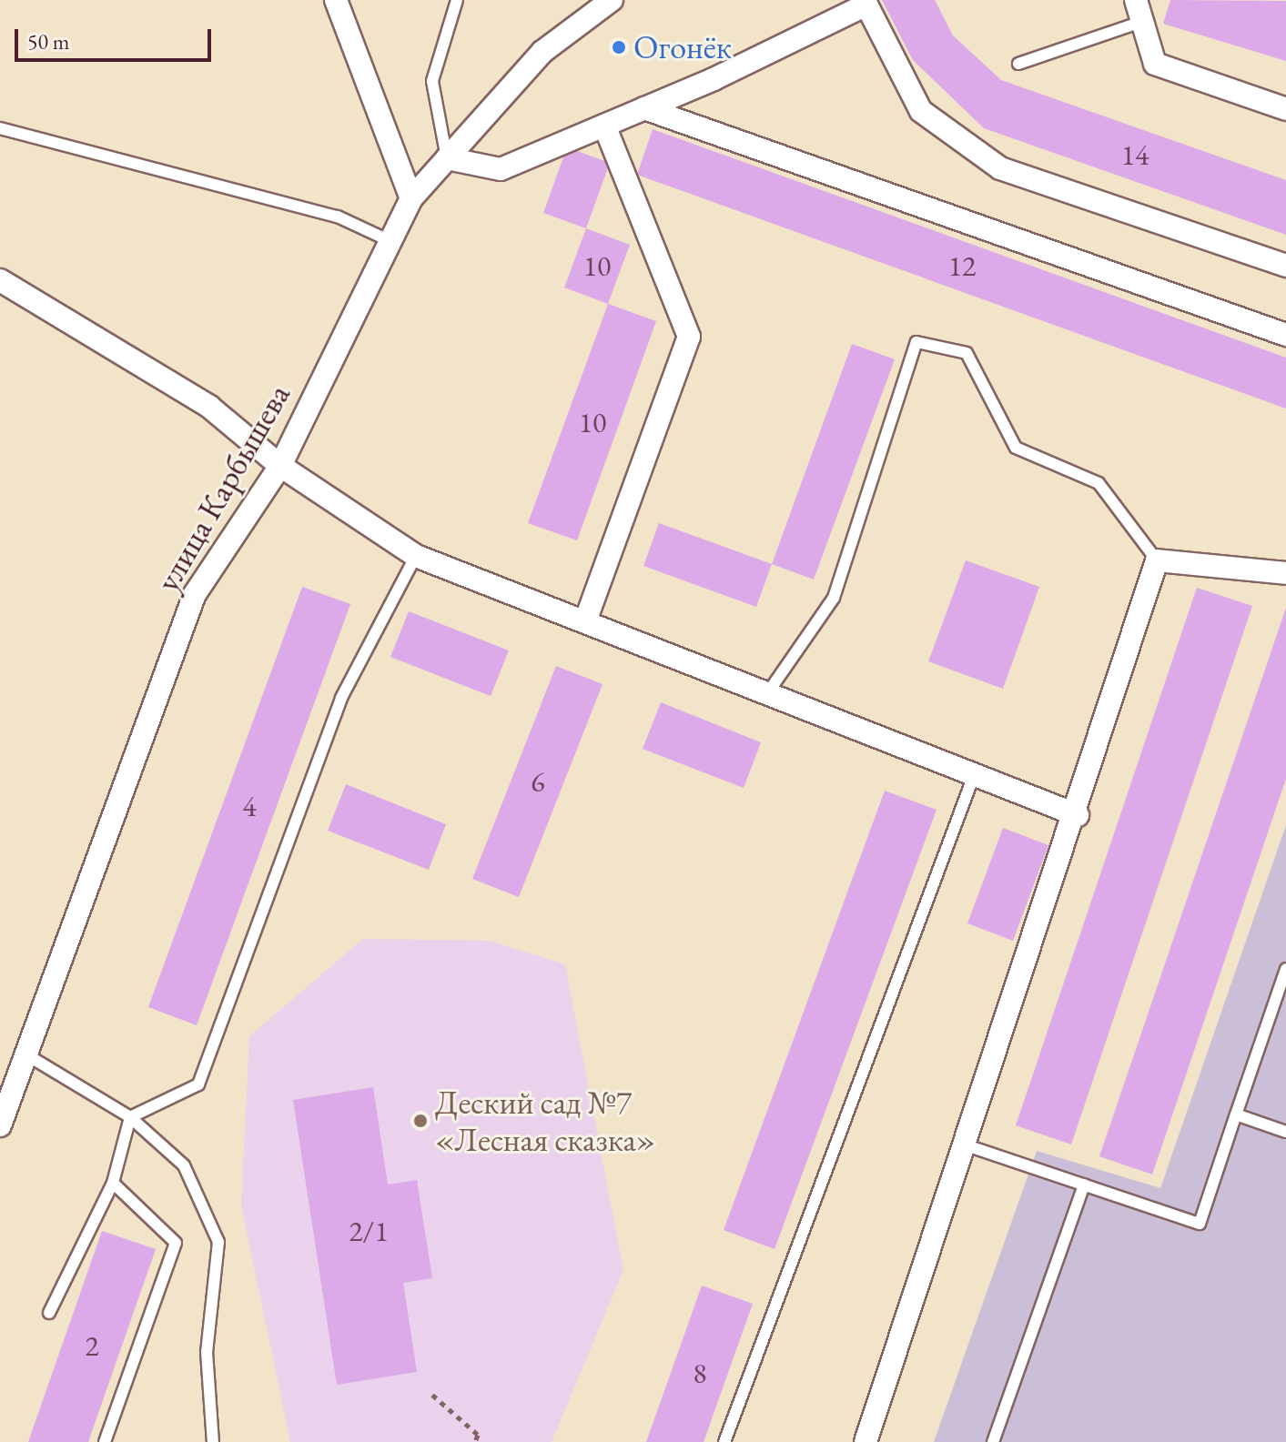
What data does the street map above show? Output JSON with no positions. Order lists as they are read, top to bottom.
{
  "streets": {
    "street": ["улица Карбышева"]
  },
  "places": ["Огонёк", "Деский сад №7 «Лесная сказка»"],
  "house_numbers": [
    "14",
    "10",
    "12",
    "10",
    "6",
    "4",
    "2/1",
    "2",
    "8"
  ],
  "scale_bar": "50 m"
}
